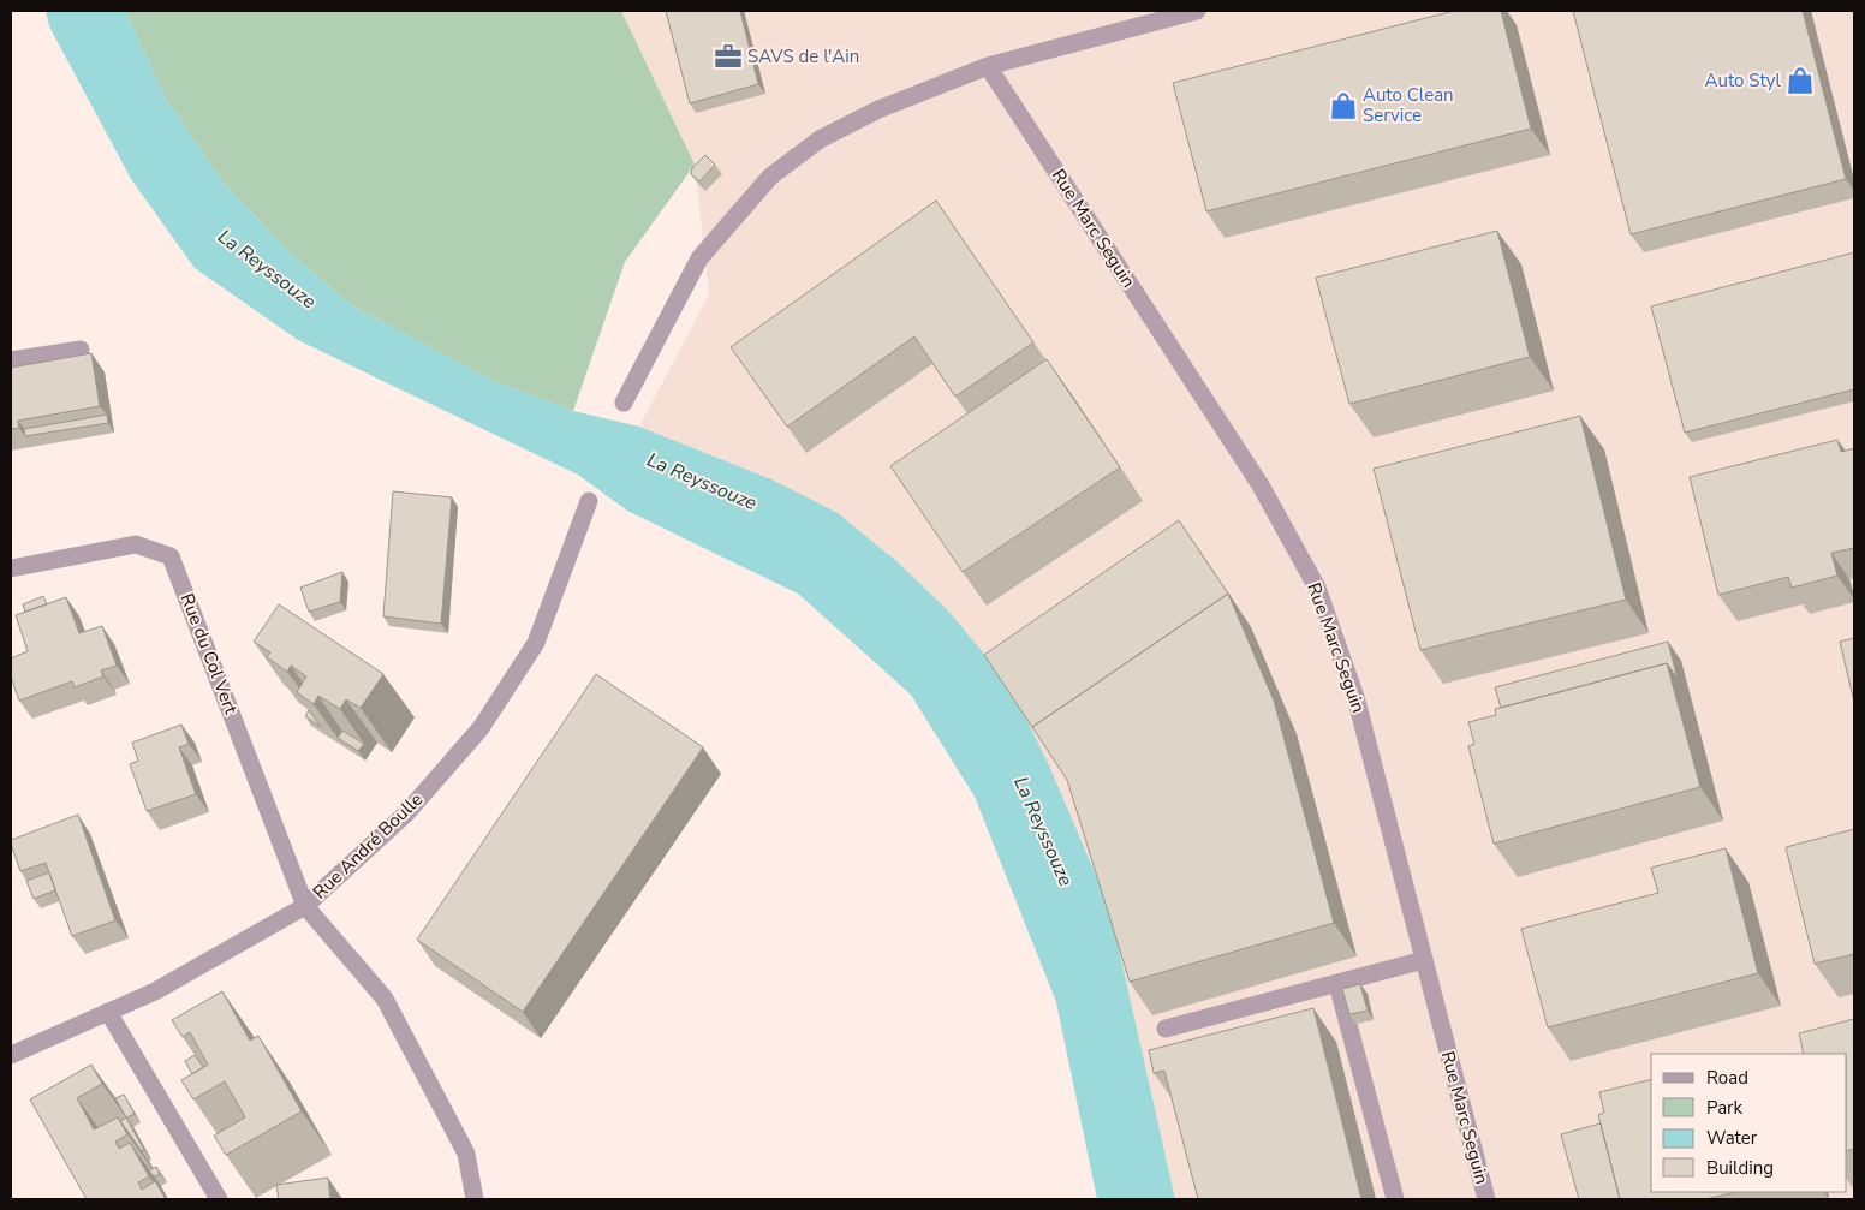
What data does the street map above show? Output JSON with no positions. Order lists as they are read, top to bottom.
{
  "streets": {
    "street": ["Rue Marc Seguin", "Rue du Col Vert", "Rue André Boulle"]
  },
  "crossings": [
    ["Rue du Col Vert", "Rue André Boulle"]
  ],
  "water": ["La Reyssouze"],
  "places": {
    "office": ["SAVS de l'Ain"],
    "shop": ["Auto Styl", "Auto Clean Service"]
  },
  "legend": [
    "Road",
    "Park",
    "Water",
    "Building"
  ]
}
